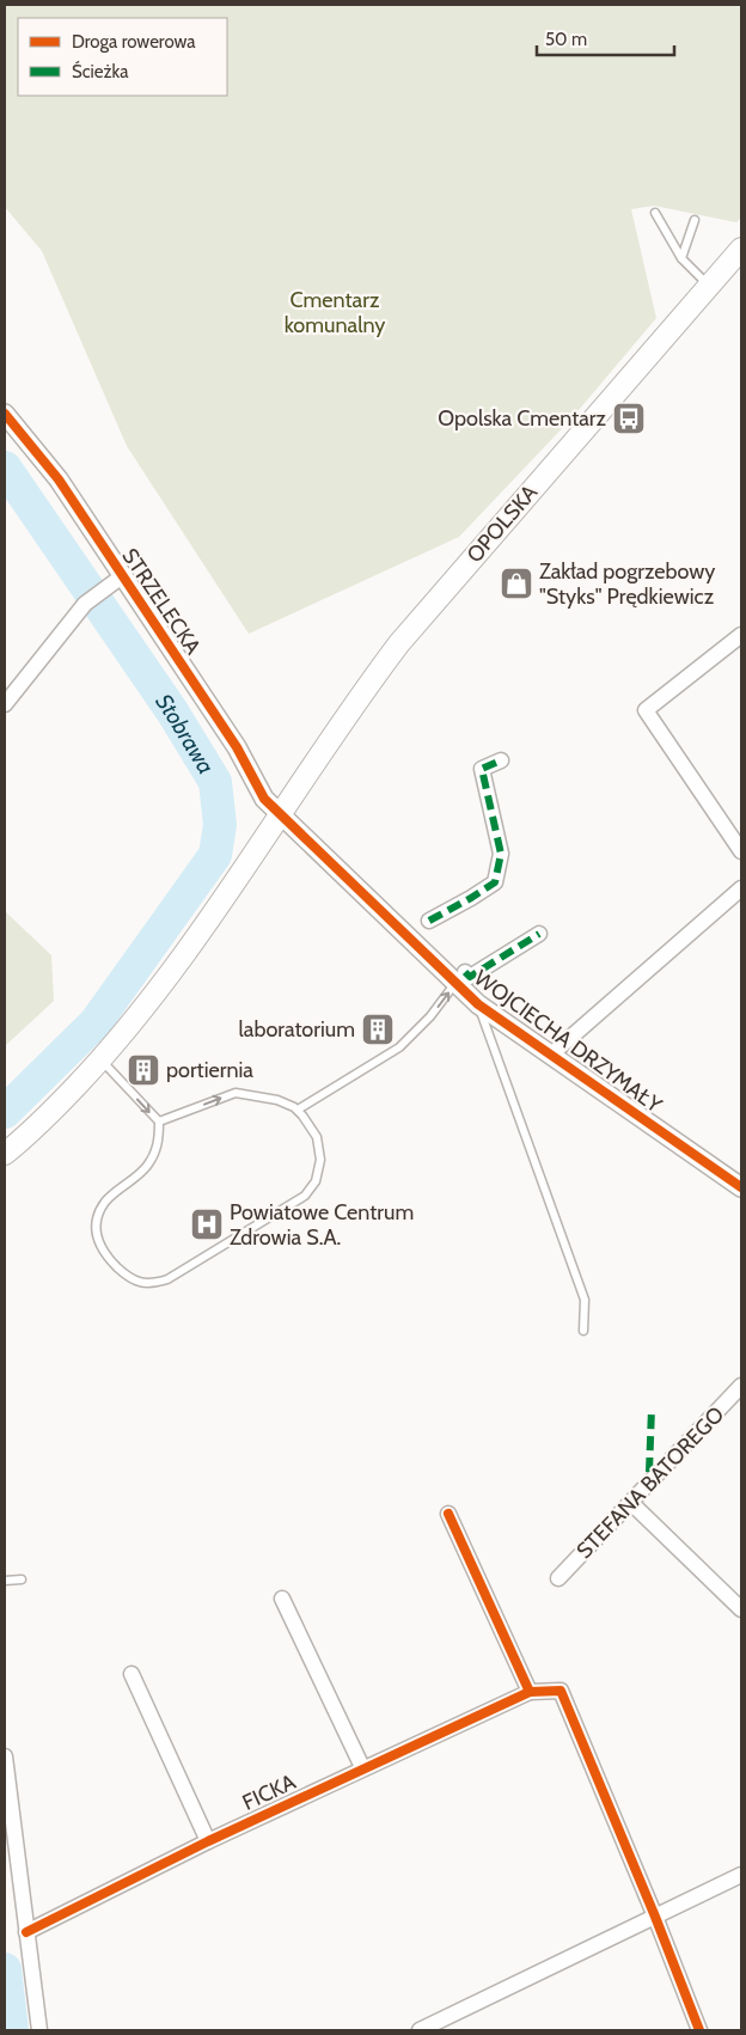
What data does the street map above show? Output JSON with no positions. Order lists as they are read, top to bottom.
{
  "streets": {
    "main road": ["OPOLSKA"],
    "street": [
      "STRZELECKA",
      "WOJCIECHA DRZYMAŁY",
      "STEFANA BATOREGO",
      "FICKA"
    ]
  },
  "crossings": [
    ["OPOLSKA", "STRZELECKA"],
    ["OPOLSKA", "WOJCIECHA DRZYMAŁY"],
    ["STRZELECKA", "WOJCIECHA DRZYMAŁY"]
  ],
  "water": ["Stobrawa"],
  "parks": ["Cmentarz komunalny"],
  "places": {
    "bus stop": ["Opolska Cmentarz"],
    "shop": ["Zakład pogrzebowy \"Styks\" Prędkiewicz"],
    "building": ["laboratorium", "portiernia"],
    "hospital": ["Powiatowe Centrum Zdrowia S.A."]
  },
  "legend": ["Droga rowerowa", "Ścieżka"],
  "scale_bar": "50 m"
}
